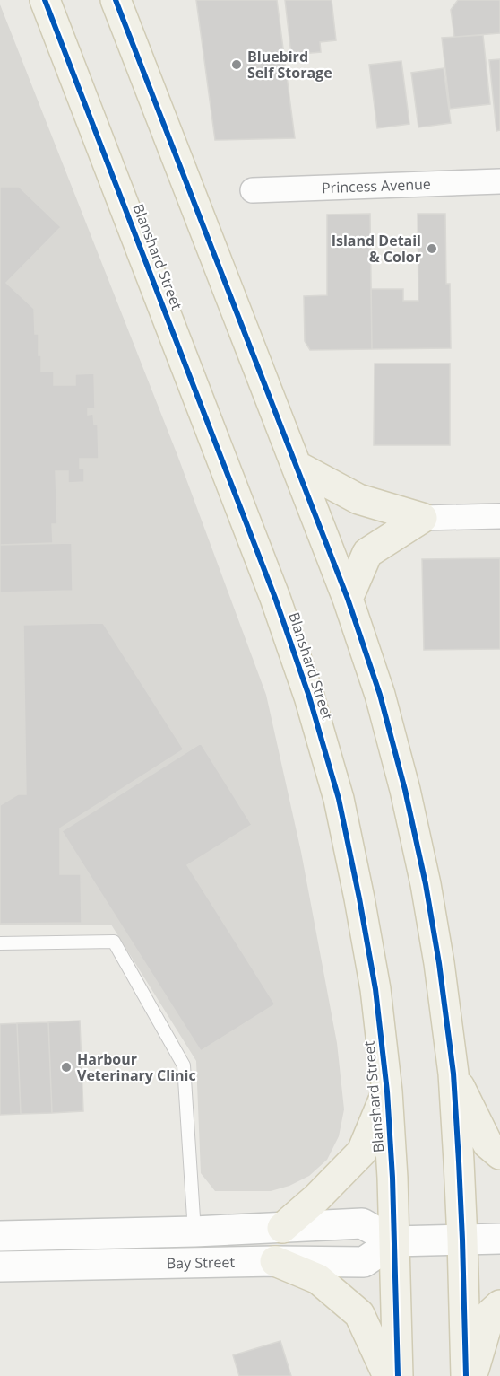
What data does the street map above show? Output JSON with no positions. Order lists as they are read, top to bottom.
{
  "streets": {
    "main road": ["Blanshard Street", "Bay Street"],
    "street": ["Princess Avenue"]
  },
  "crossings": [
    ["Blanshard Street", "Bay Street"]
  ],
  "places": ["Bluebird Self Storage", "Island Detail & Color", "Harbour Veterinary Clinic"]
}
